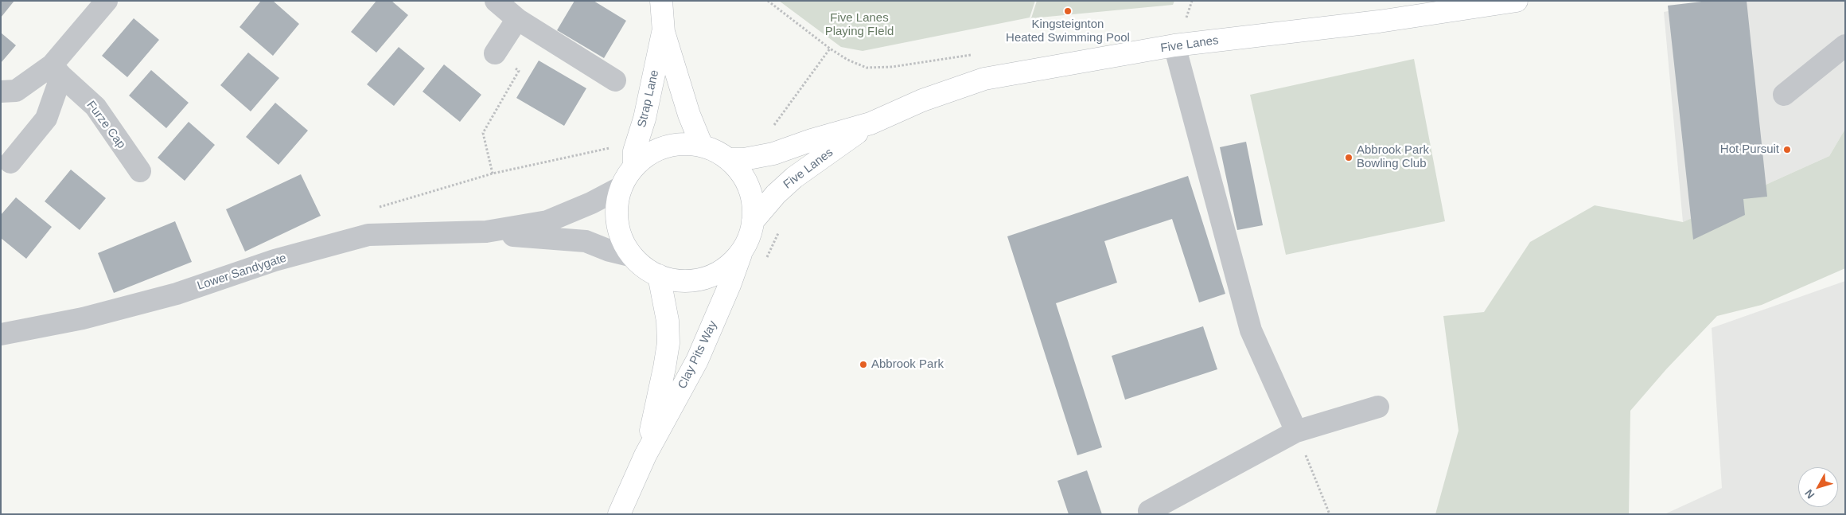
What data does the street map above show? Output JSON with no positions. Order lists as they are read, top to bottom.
{
  "streets": {
    "main road": ["Five Lanes", "Strap Lane", "Clay Pits Way"],
    "street": ["Furze Cap", "Lower Sandygate"]
  },
  "crossings": [
    ["Five Lanes", "Strap Lane"],
    ["Five Lanes", "Lower Sandygate"],
    ["Five Lanes", "Clay Pits Way"],
    ["Strap Lane", "Lower Sandygate"],
    ["Strap Lane", "Clay Pits Way"],
    ["Lower Sandygate", "Clay Pits Way"]
  ],
  "parks": ["Five Lanes Playing FIeld"],
  "places": [
    "Kingsteignton Heated Swimming Pool",
    "Hot Pursuit",
    "Abbrook Park Bowling Club",
    "Abbrook Park"
  ],
  "north": "bottom left"
}
